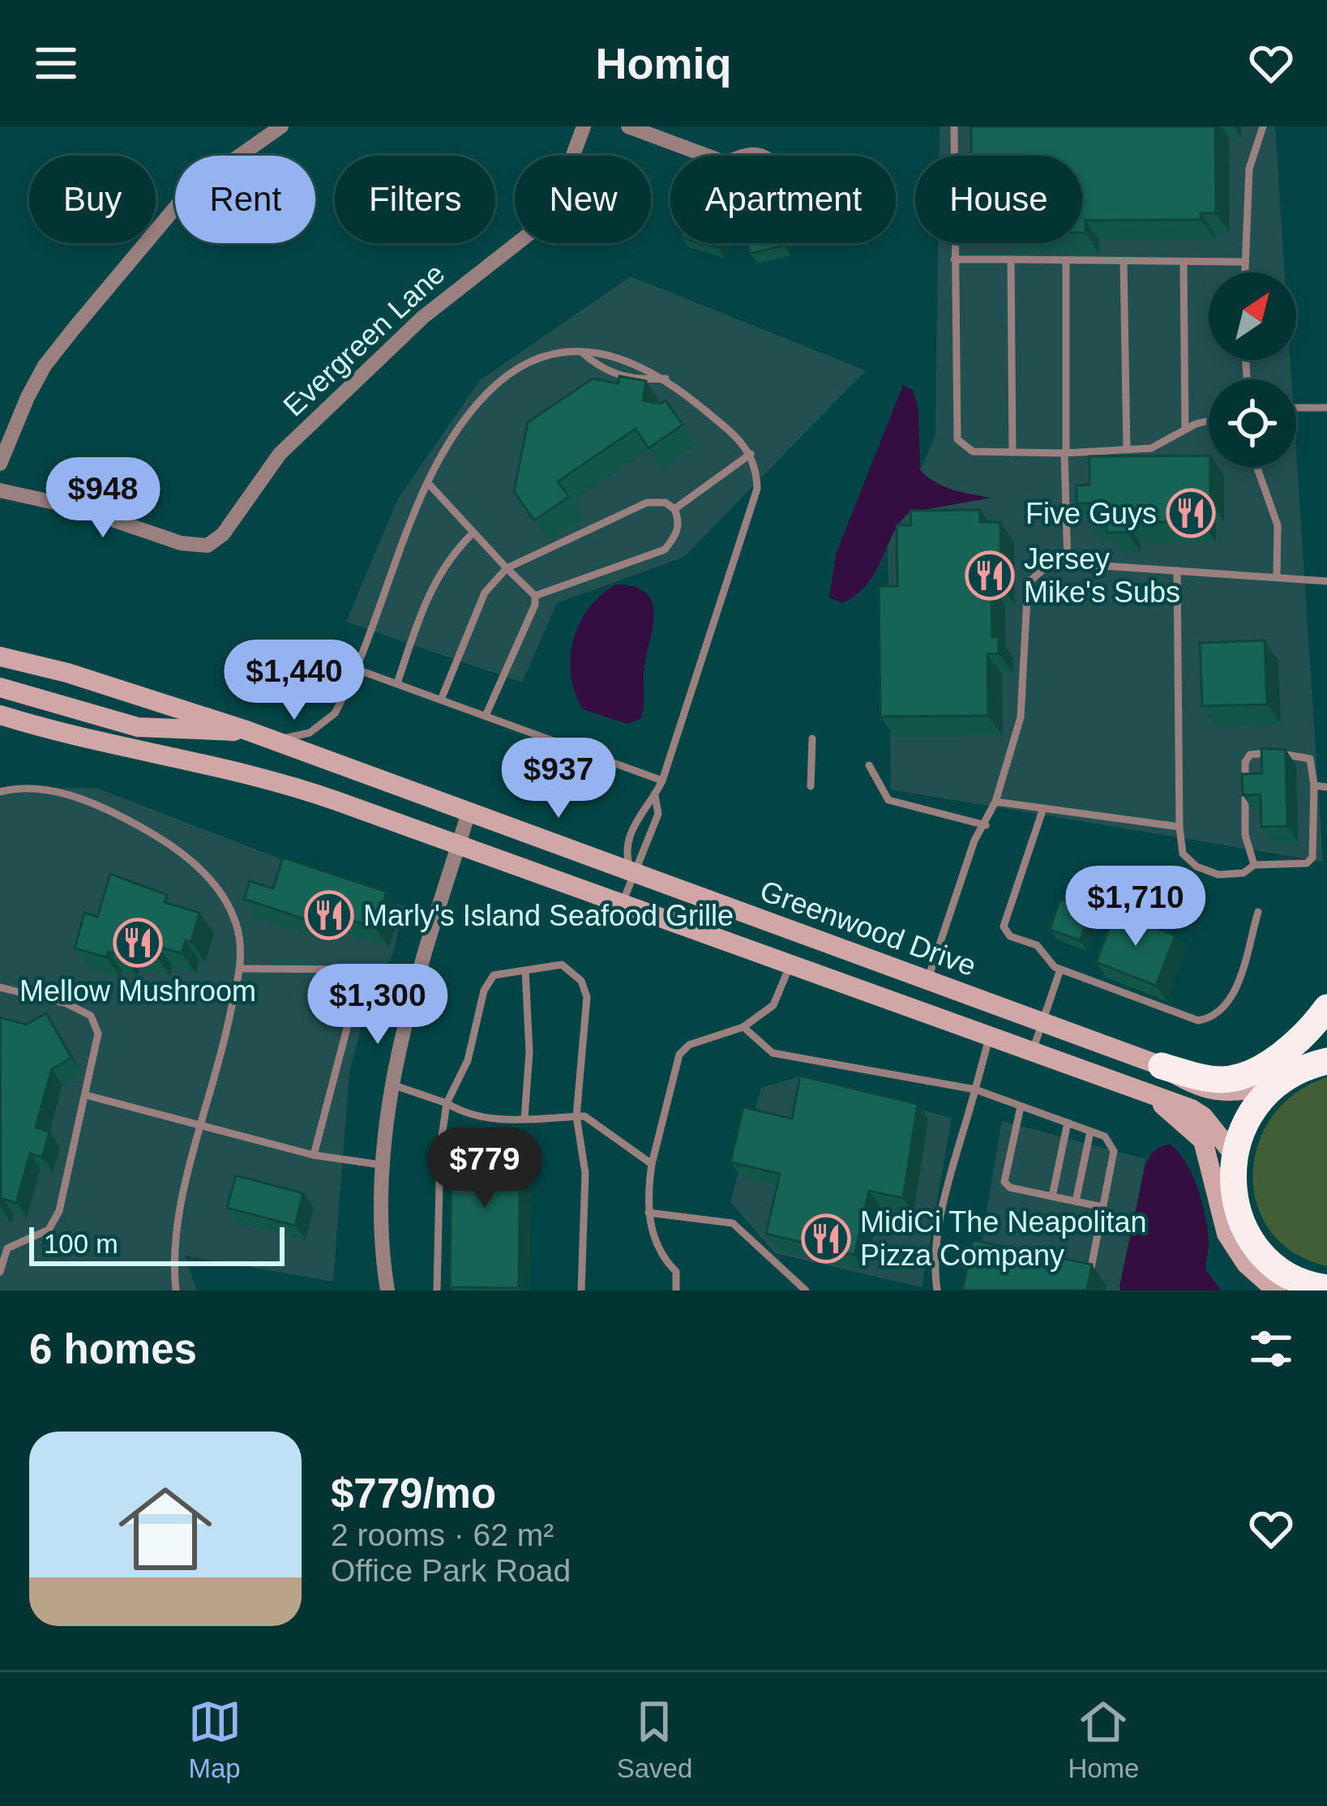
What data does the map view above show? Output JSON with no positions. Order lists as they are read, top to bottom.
{
  "streets": {
    "street": ["Evergreen Lane", "Greenwood Drive"]
  },
  "places": {
    "restaurant": [
      "Five Guys",
      "Jersey Mike's Subs",
      "Marly's Island Seafood Grille",
      "Mellow Mushroom",
      "MidiCi The Neapolitan Pizza Company"
    ]
  },
  "scale_bar": "100 m",
  "north": "top right",
  "page": {
    "header": "Homiq",
    "chip": [
      "Buy",
      "Rent",
      "Filters",
      "New",
      "Apartment",
      "House"
    ],
    "price": [
      "$948",
      "$1,440",
      "$937",
      "$1,710",
      "$1,300",
      "$779"
    ],
    "scale": "100 m",
    "heading": "6 homes",
    "list": [
      {
        "name": "$779/mo",
        "note": "2 rooms · 62 m² · Office Park Road"
      }
    ],
    "tabs": ["Map", "Saved", "Home"]
  }
}
